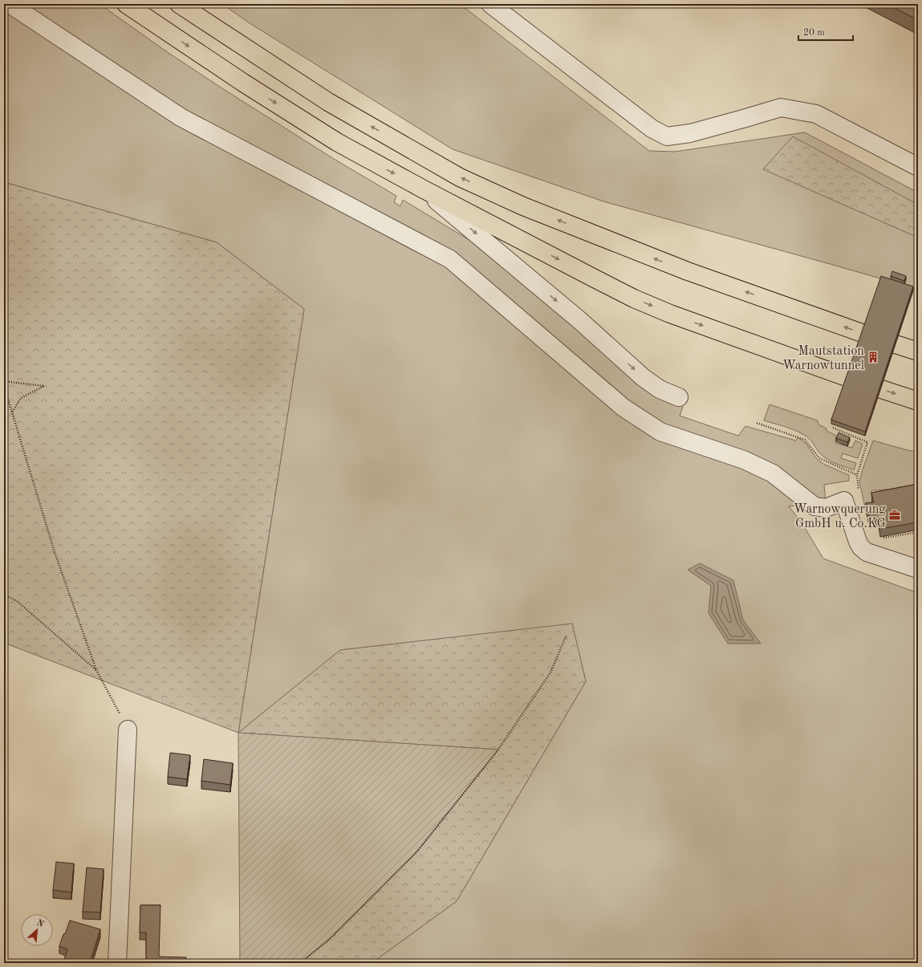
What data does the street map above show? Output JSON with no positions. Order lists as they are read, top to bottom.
{
  "places": {
    "building": ["Mautstation Warnowtunnel"],
    "office": ["Warnowquerung GmbH u. Co.KG"]
  },
  "scale_bar": "20 m",
  "north": "top right"
}
